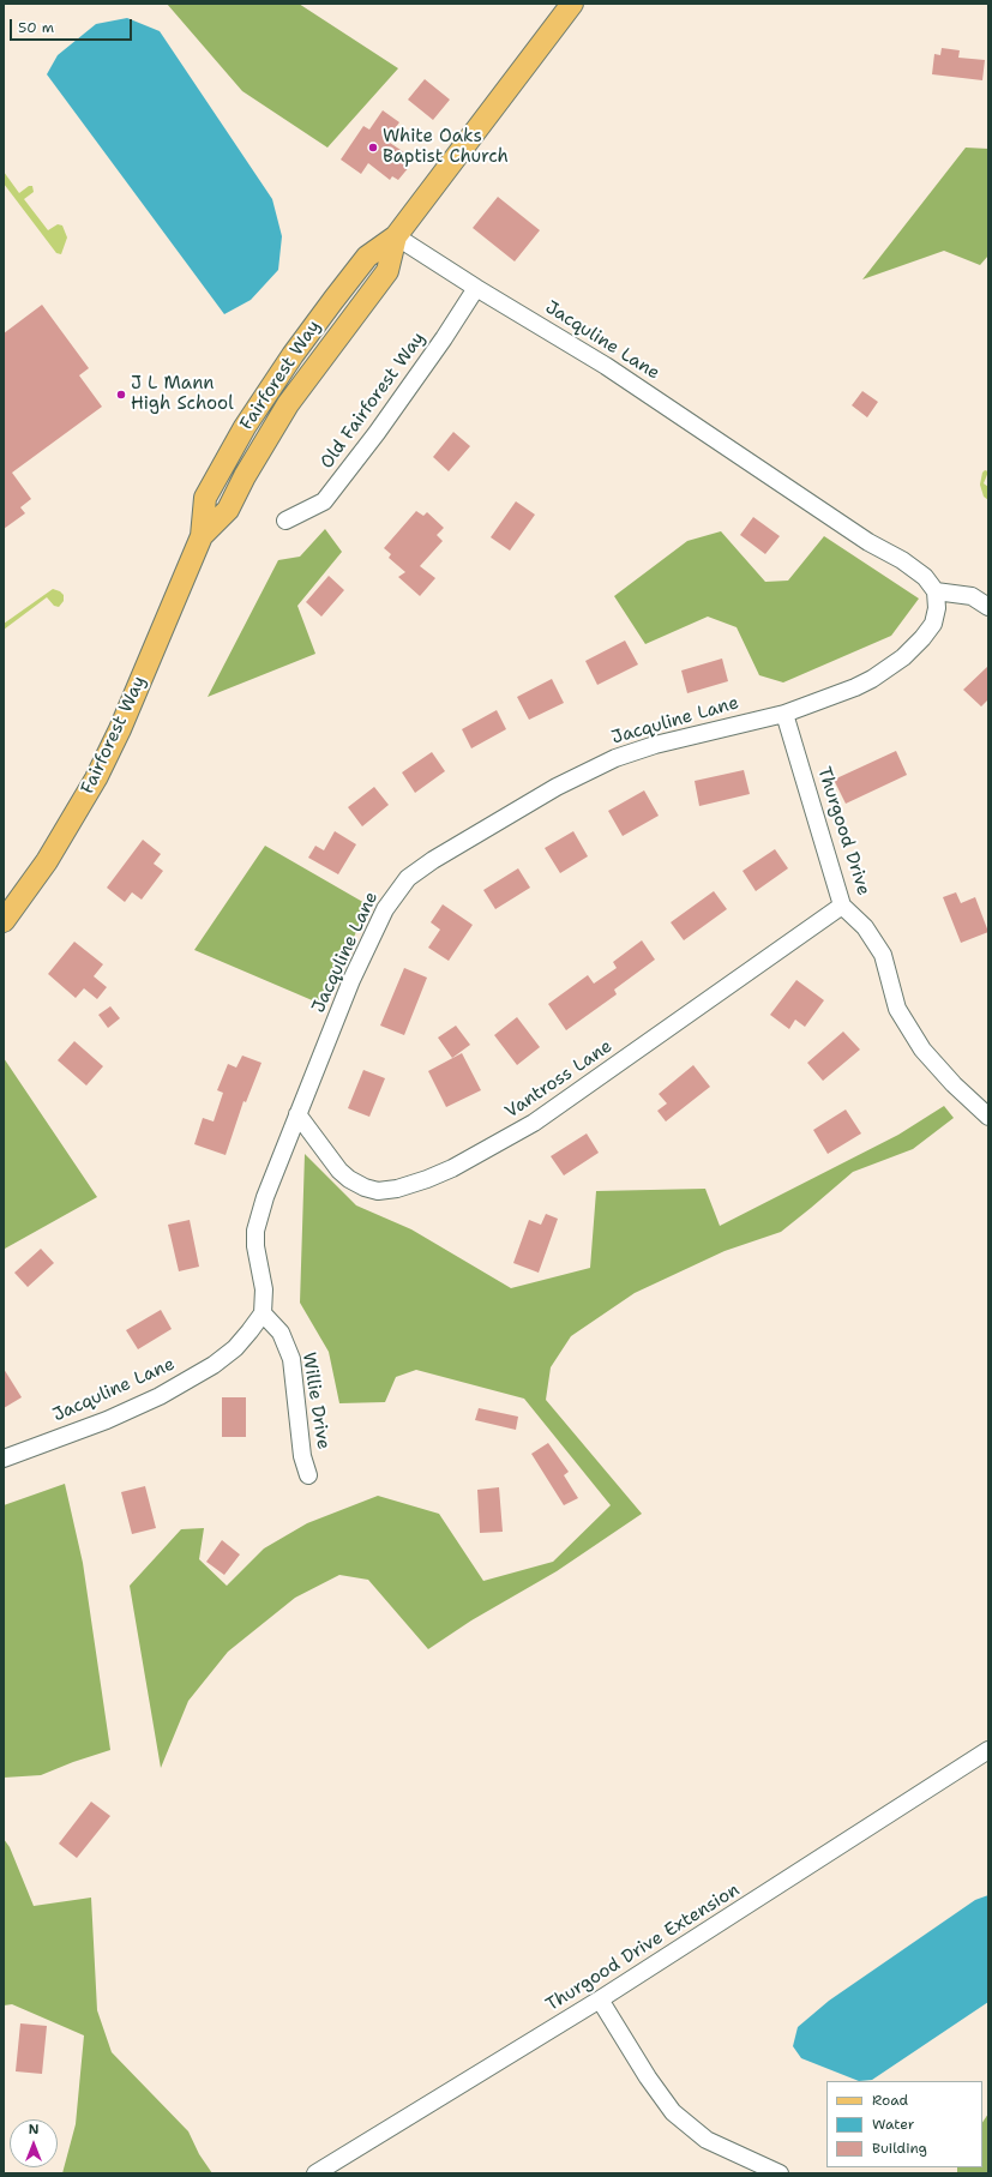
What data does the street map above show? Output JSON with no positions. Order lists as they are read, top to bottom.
{
  "streets": {
    "main road": ["Fairforest Way"],
    "street": [
      "Jacquline Lane",
      "Old Fairforest Way",
      "Thurgood Drive",
      "Vantross Lane",
      "Willie Drive",
      "Thurgood Drive Extension"
    ]
  },
  "crossings": [
    ["Jacquline Lane", "Fairforest Way"],
    ["Jacquline Lane", "Old Fairforest Way"],
    ["Jacquline Lane", "Thurgood Drive"],
    ["Jacquline Lane", "Vantross Lane"],
    ["Jacquline Lane", "Willie Drive"],
    ["Thurgood Drive", "Vantross Lane"]
  ],
  "places": ["White Oaks Baptist Church", "J L Mann High School"],
  "legend": ["Road", "Water", "Building"],
  "scale_bar": "50 m",
  "north": "top"
}
